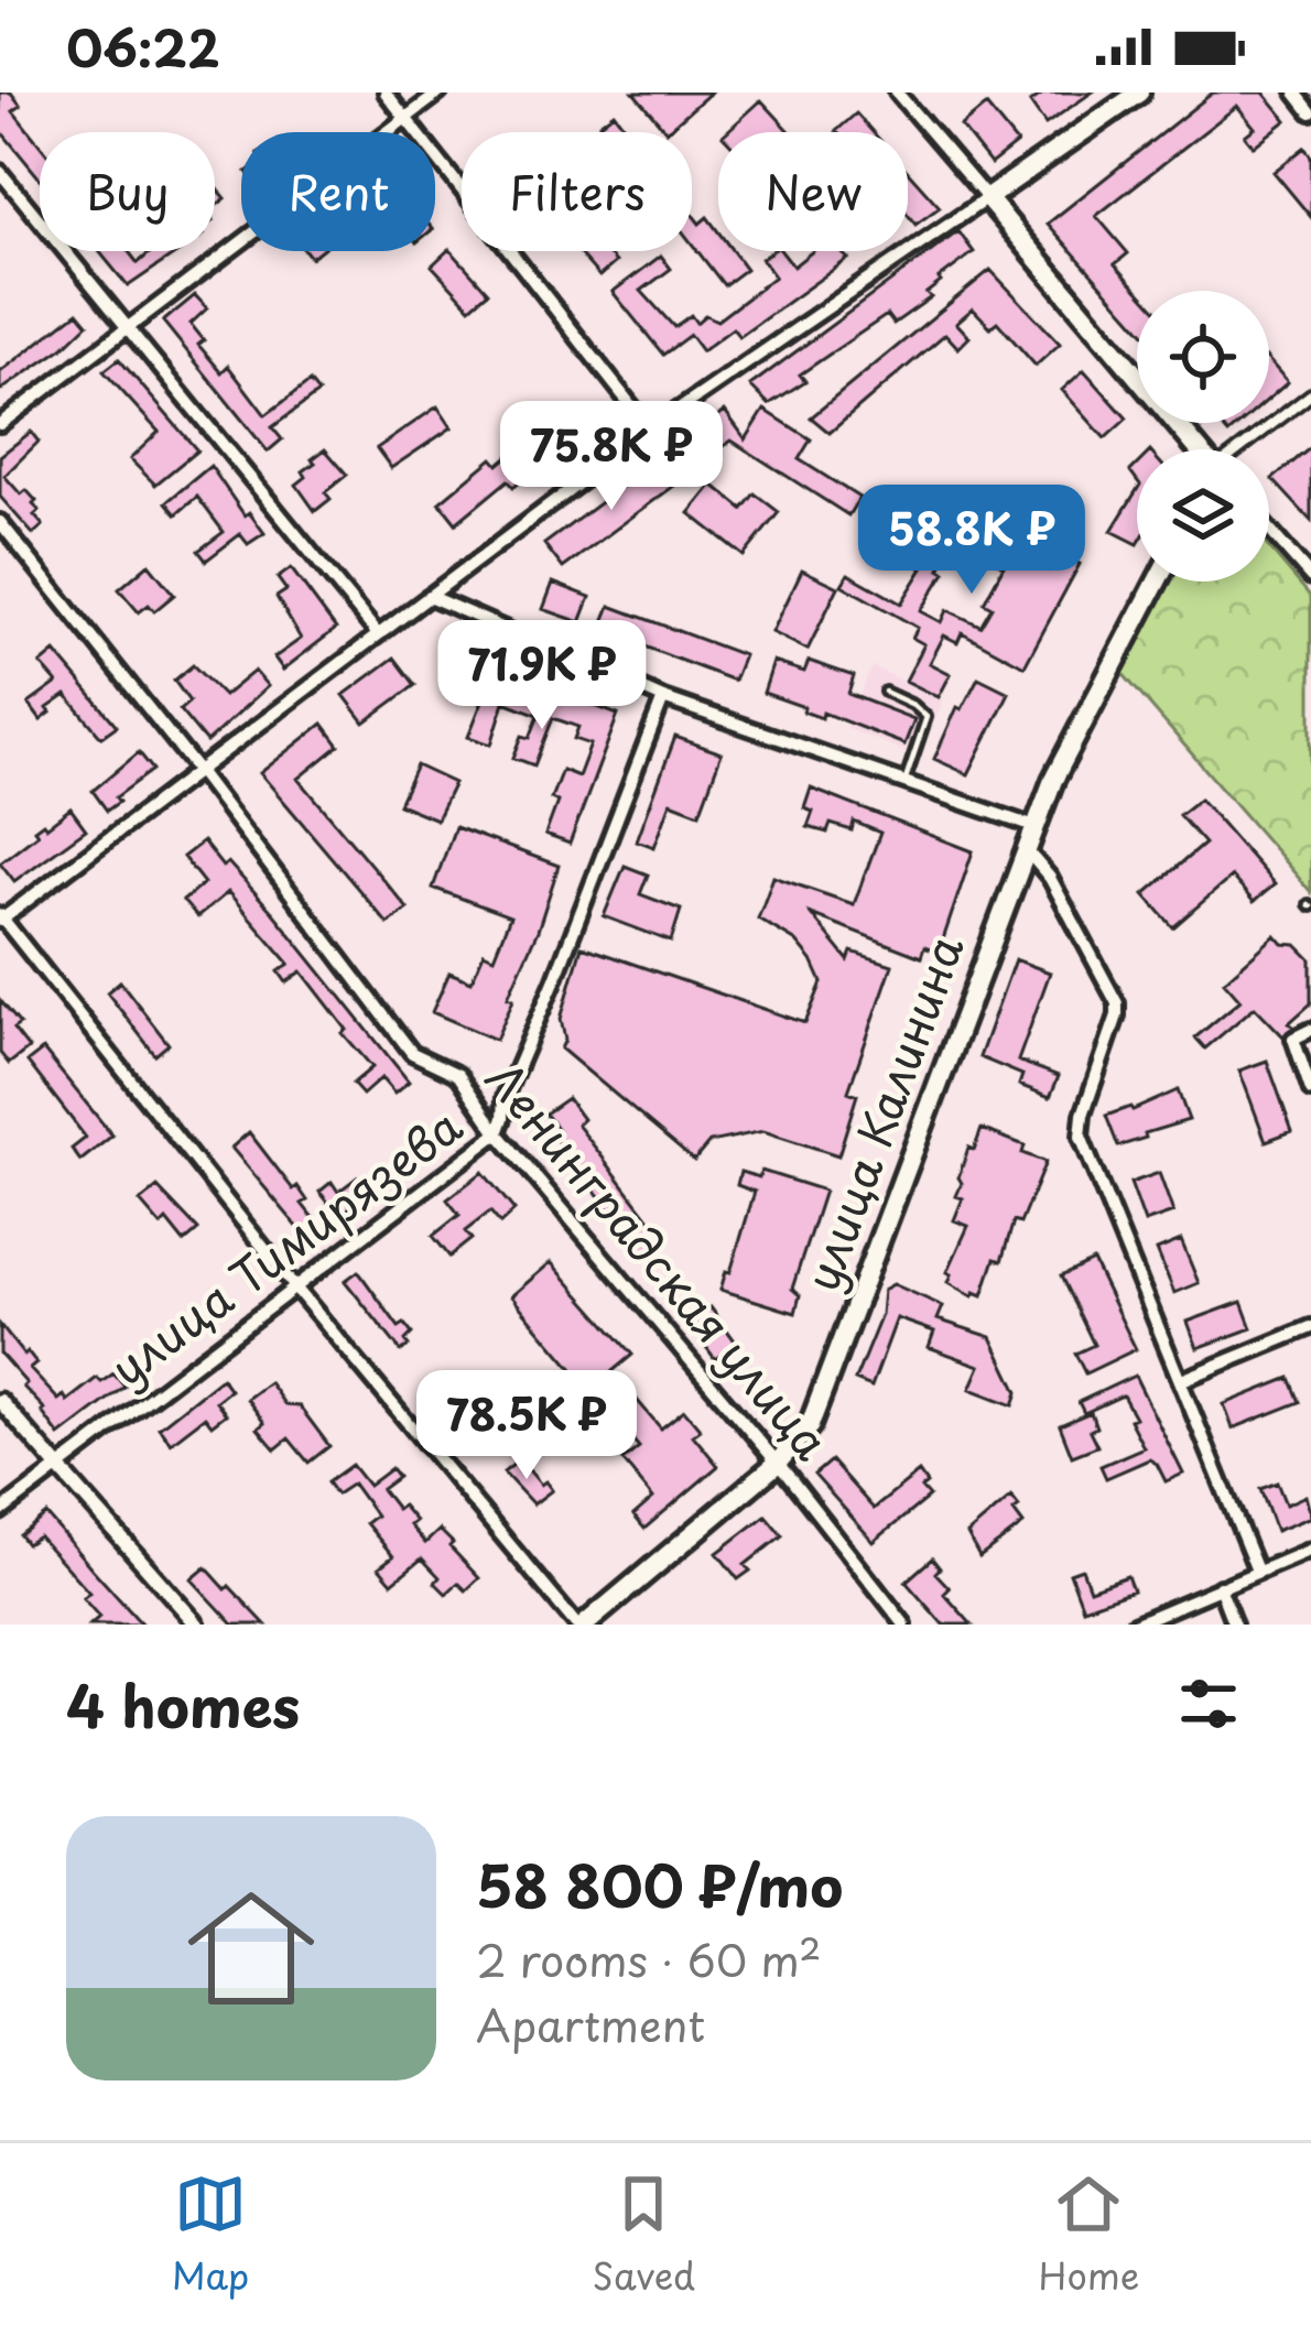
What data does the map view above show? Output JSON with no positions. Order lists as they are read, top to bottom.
{
  "streets": {
    "main road": ["улица Калинина"],
    "street": ["улица Тимирязева", "Ленинградская улица"]
  },
  "crossings": [
    ["улица Калинина", "Ленинградская улица"],
    ["улица Тимирязева", "Ленинградская улица"]
  ],
  "page": {
    "status": "06:22",
    "chip": [
      "Buy",
      "Rent",
      "Filters",
      "New"
    ],
    "price": [
      "75.8K ₽",
      "58.8K ₽",
      "71.9K ₽",
      "78.5K ₽"
    ],
    "heading": "4 homes",
    "list": [
      {
        "name": "58 800 ₽/mo",
        "note": "2 rooms · 60 m² · Apartment"
      }
    ],
    "tabs": ["Map", "Saved", "Home"]
  }
}
